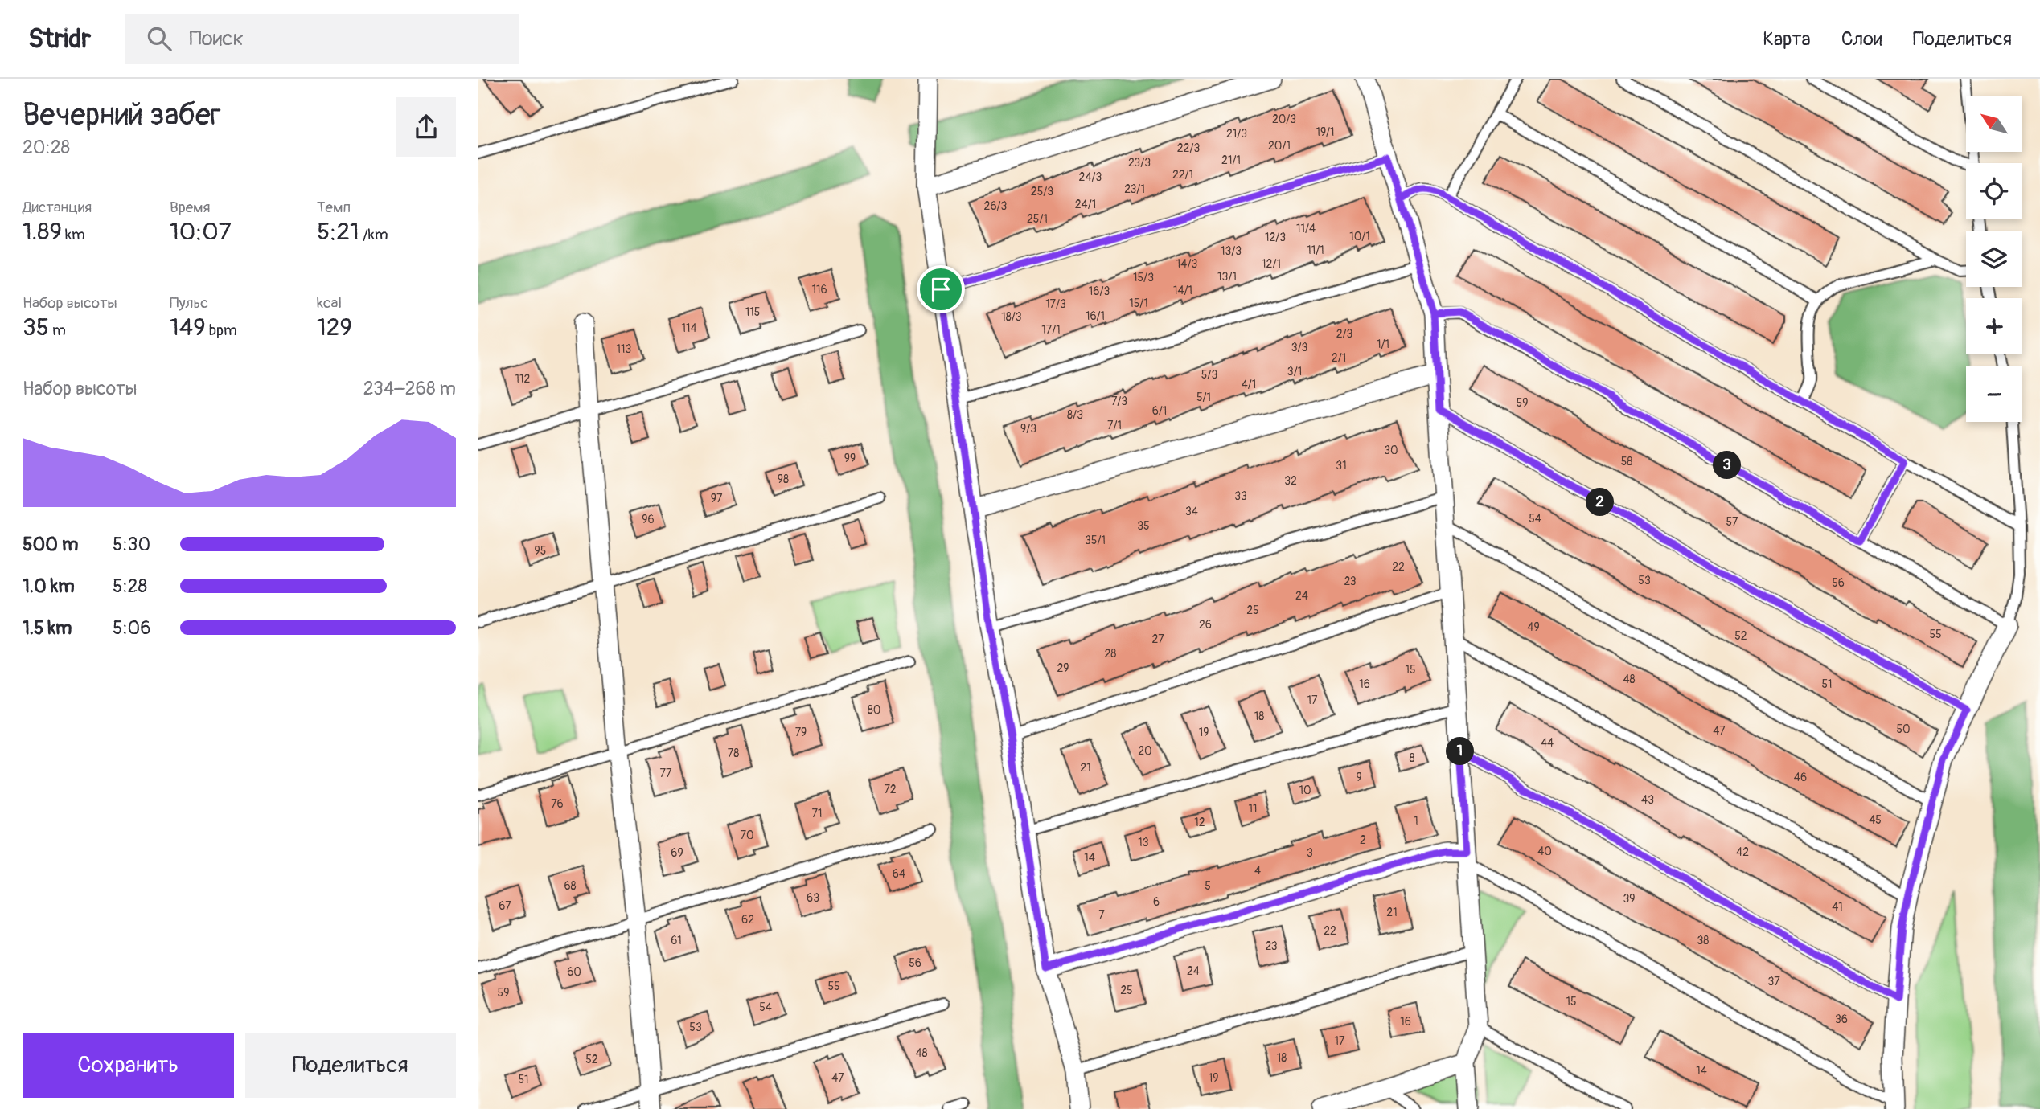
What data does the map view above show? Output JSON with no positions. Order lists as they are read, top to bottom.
{
  "house_numbers": [
    "20/3",
    "19/1",
    "21/3",
    "20/1",
    "22/3",
    "21/1",
    "23/3",
    "22/1",
    "24/3",
    "23/1",
    "25/3",
    "24/1",
    "26/3",
    "25/1",
    "11/4",
    "10/1",
    "12/3",
    "11/1",
    "13/3",
    "14/3",
    "12/1",
    "13/1",
    "15/3",
    "116",
    "14/1",
    "16/3",
    "15/1",
    "17/3",
    "115",
    "16/1",
    "18/3",
    "114",
    "17/1",
    "2/3",
    "1/1",
    "3/3",
    "113",
    "2/1",
    "3/1",
    "5/3",
    "112",
    "4/1",
    "5/1",
    "7/3",
    "59",
    "6/1",
    "8/3",
    "7/1",
    "9/3",
    "30",
    "99",
    "58",
    "31",
    "98",
    "32",
    "33",
    "97",
    "34",
    "54",
    "96",
    "57",
    "35",
    "35/1",
    "95",
    "22",
    "53",
    "23",
    "56",
    "24",
    "25",
    "26",
    "49",
    "55",
    "52",
    "27",
    "28",
    "29",
    "15",
    "48",
    "16",
    "51",
    "17",
    "80",
    "18",
    "50",
    "47",
    "79",
    "19",
    "44",
    "20",
    "78",
    "8",
    "21",
    "77",
    "9",
    "46",
    "72",
    "10",
    "43",
    "76",
    "11",
    "71",
    "45",
    "1",
    "12",
    "70",
    "2",
    "13",
    "40",
    "42",
    "69",
    "3",
    "14",
    "4",
    "64",
    "68",
    "5",
    "63",
    "39",
    "6",
    "67",
    "41",
    "21",
    "7",
    "62",
    "22",
    "61",
    "38",
    "23",
    "56",
    "24",
    "60",
    "37",
    "55",
    "25",
    "59",
    "15",
    "54",
    "36",
    "16",
    "53",
    "17",
    "48",
    "18",
    "52",
    "14",
    "47",
    "19",
    "51"
  ],
  "north": "top left",
  "page": {
    "header": "Stridr",
    "search": "Поиск",
    "nav": ["Карта", "Слои", "Поделиться"],
    "heading": ["Вечерний забег", "20:28"],
    "map_buttons": ["+", "−"],
    "stats": [
      ["Дистанция", "1.89 km"],
      ["Время", "10:07"],
      ["Темп", "5:21 /km"],
      ["Набор высоты", "35 m"],
      ["Пульс", "149 bpm"],
      ["kcal", "129"]
    ],
    "chart": ["Набор высоты", "234–268 m"],
    "pins": ["3", "2", "1"],
    "list": [
      {
        "name": "500 m",
        "note": "5:30"
      },
      {
        "name": "1.0 km",
        "note": "5:28"
      },
      {
        "name": "1.5 km",
        "note": "5:06"
      }
    ],
    "buttons": ["Сохранить", "Поделиться"]
  }
}
